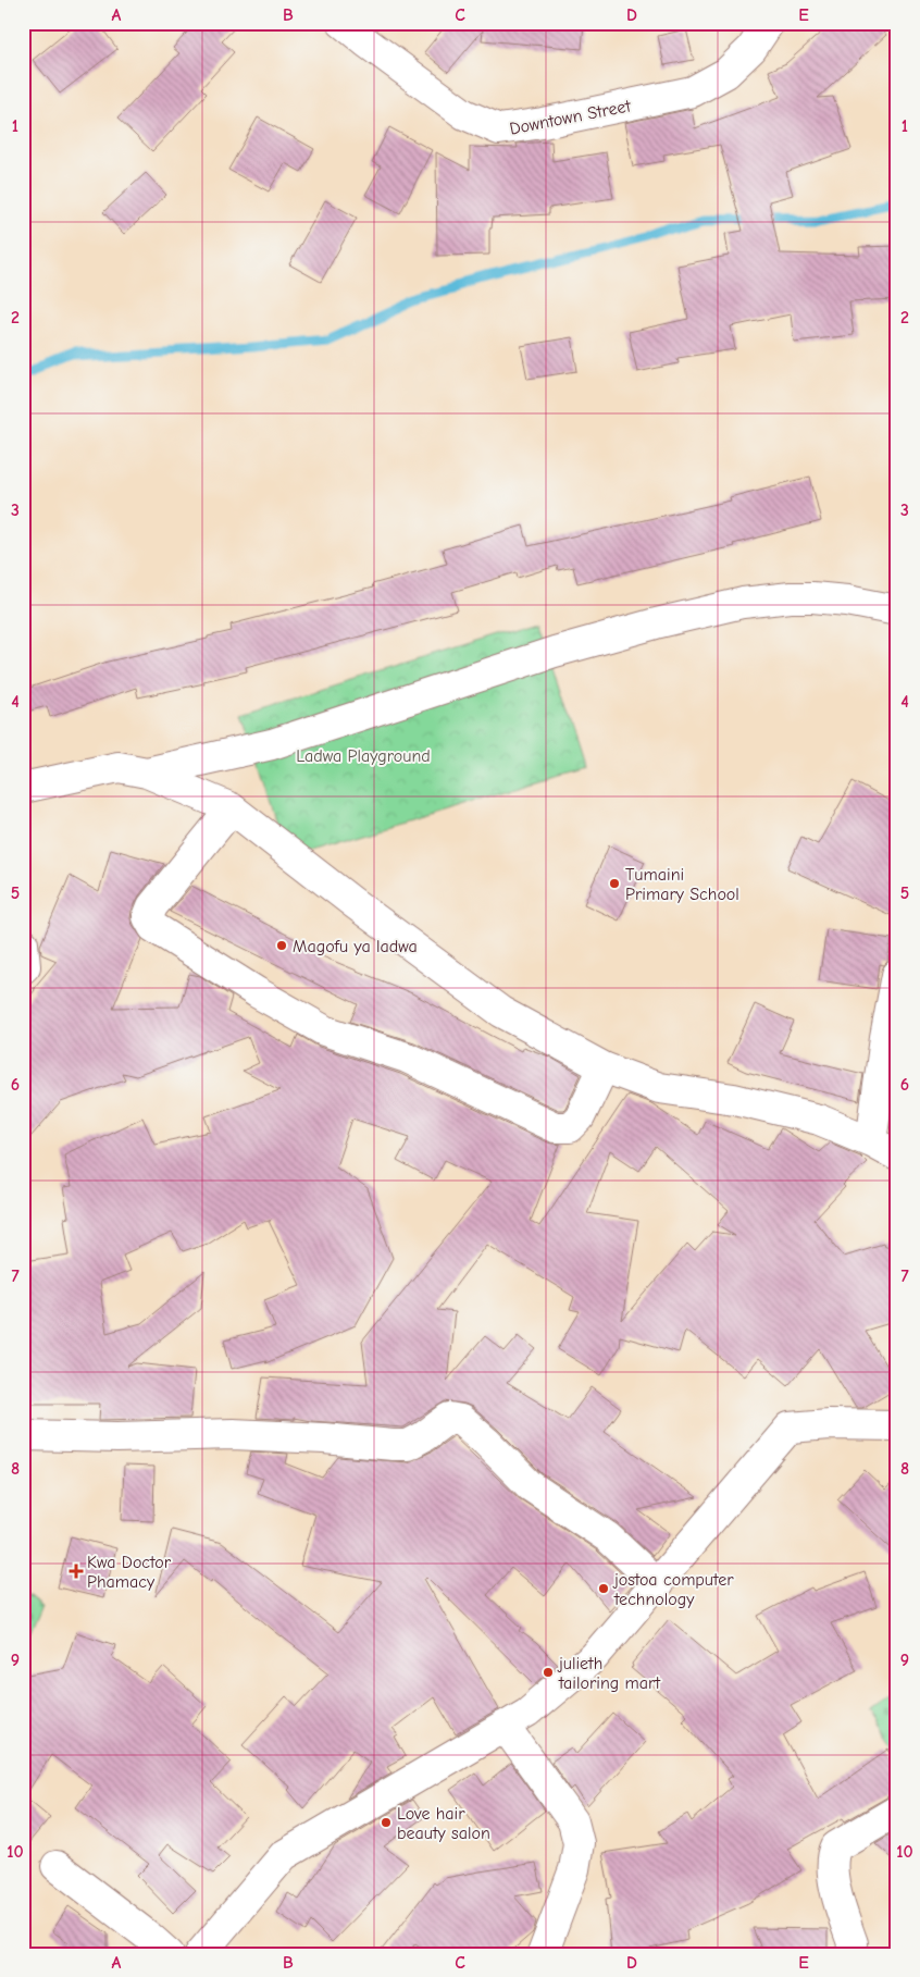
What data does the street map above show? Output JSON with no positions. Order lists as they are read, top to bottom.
{
  "streets": {
    "street": ["Downtown Street"]
  },
  "parks": ["Ladwa Playground"],
  "places": {
    "other": [
      "Tumaini Primary School",
      "Magofu ya ladwa",
      "jostoa computer technology",
      "julieth tailoring mart",
      "Love hair beauty salon"
    ],
    "health": ["Kwa Doctor Phamacy"]
  },
  "grid": {
    "columns": [
      "A",
      "B",
      "C",
      "D",
      "E"
    ],
    "rows": [
      "1",
      "2",
      "3",
      "4",
      "5",
      "6",
      "7",
      "8",
      "9",
      "10"
    ]
  }
}
